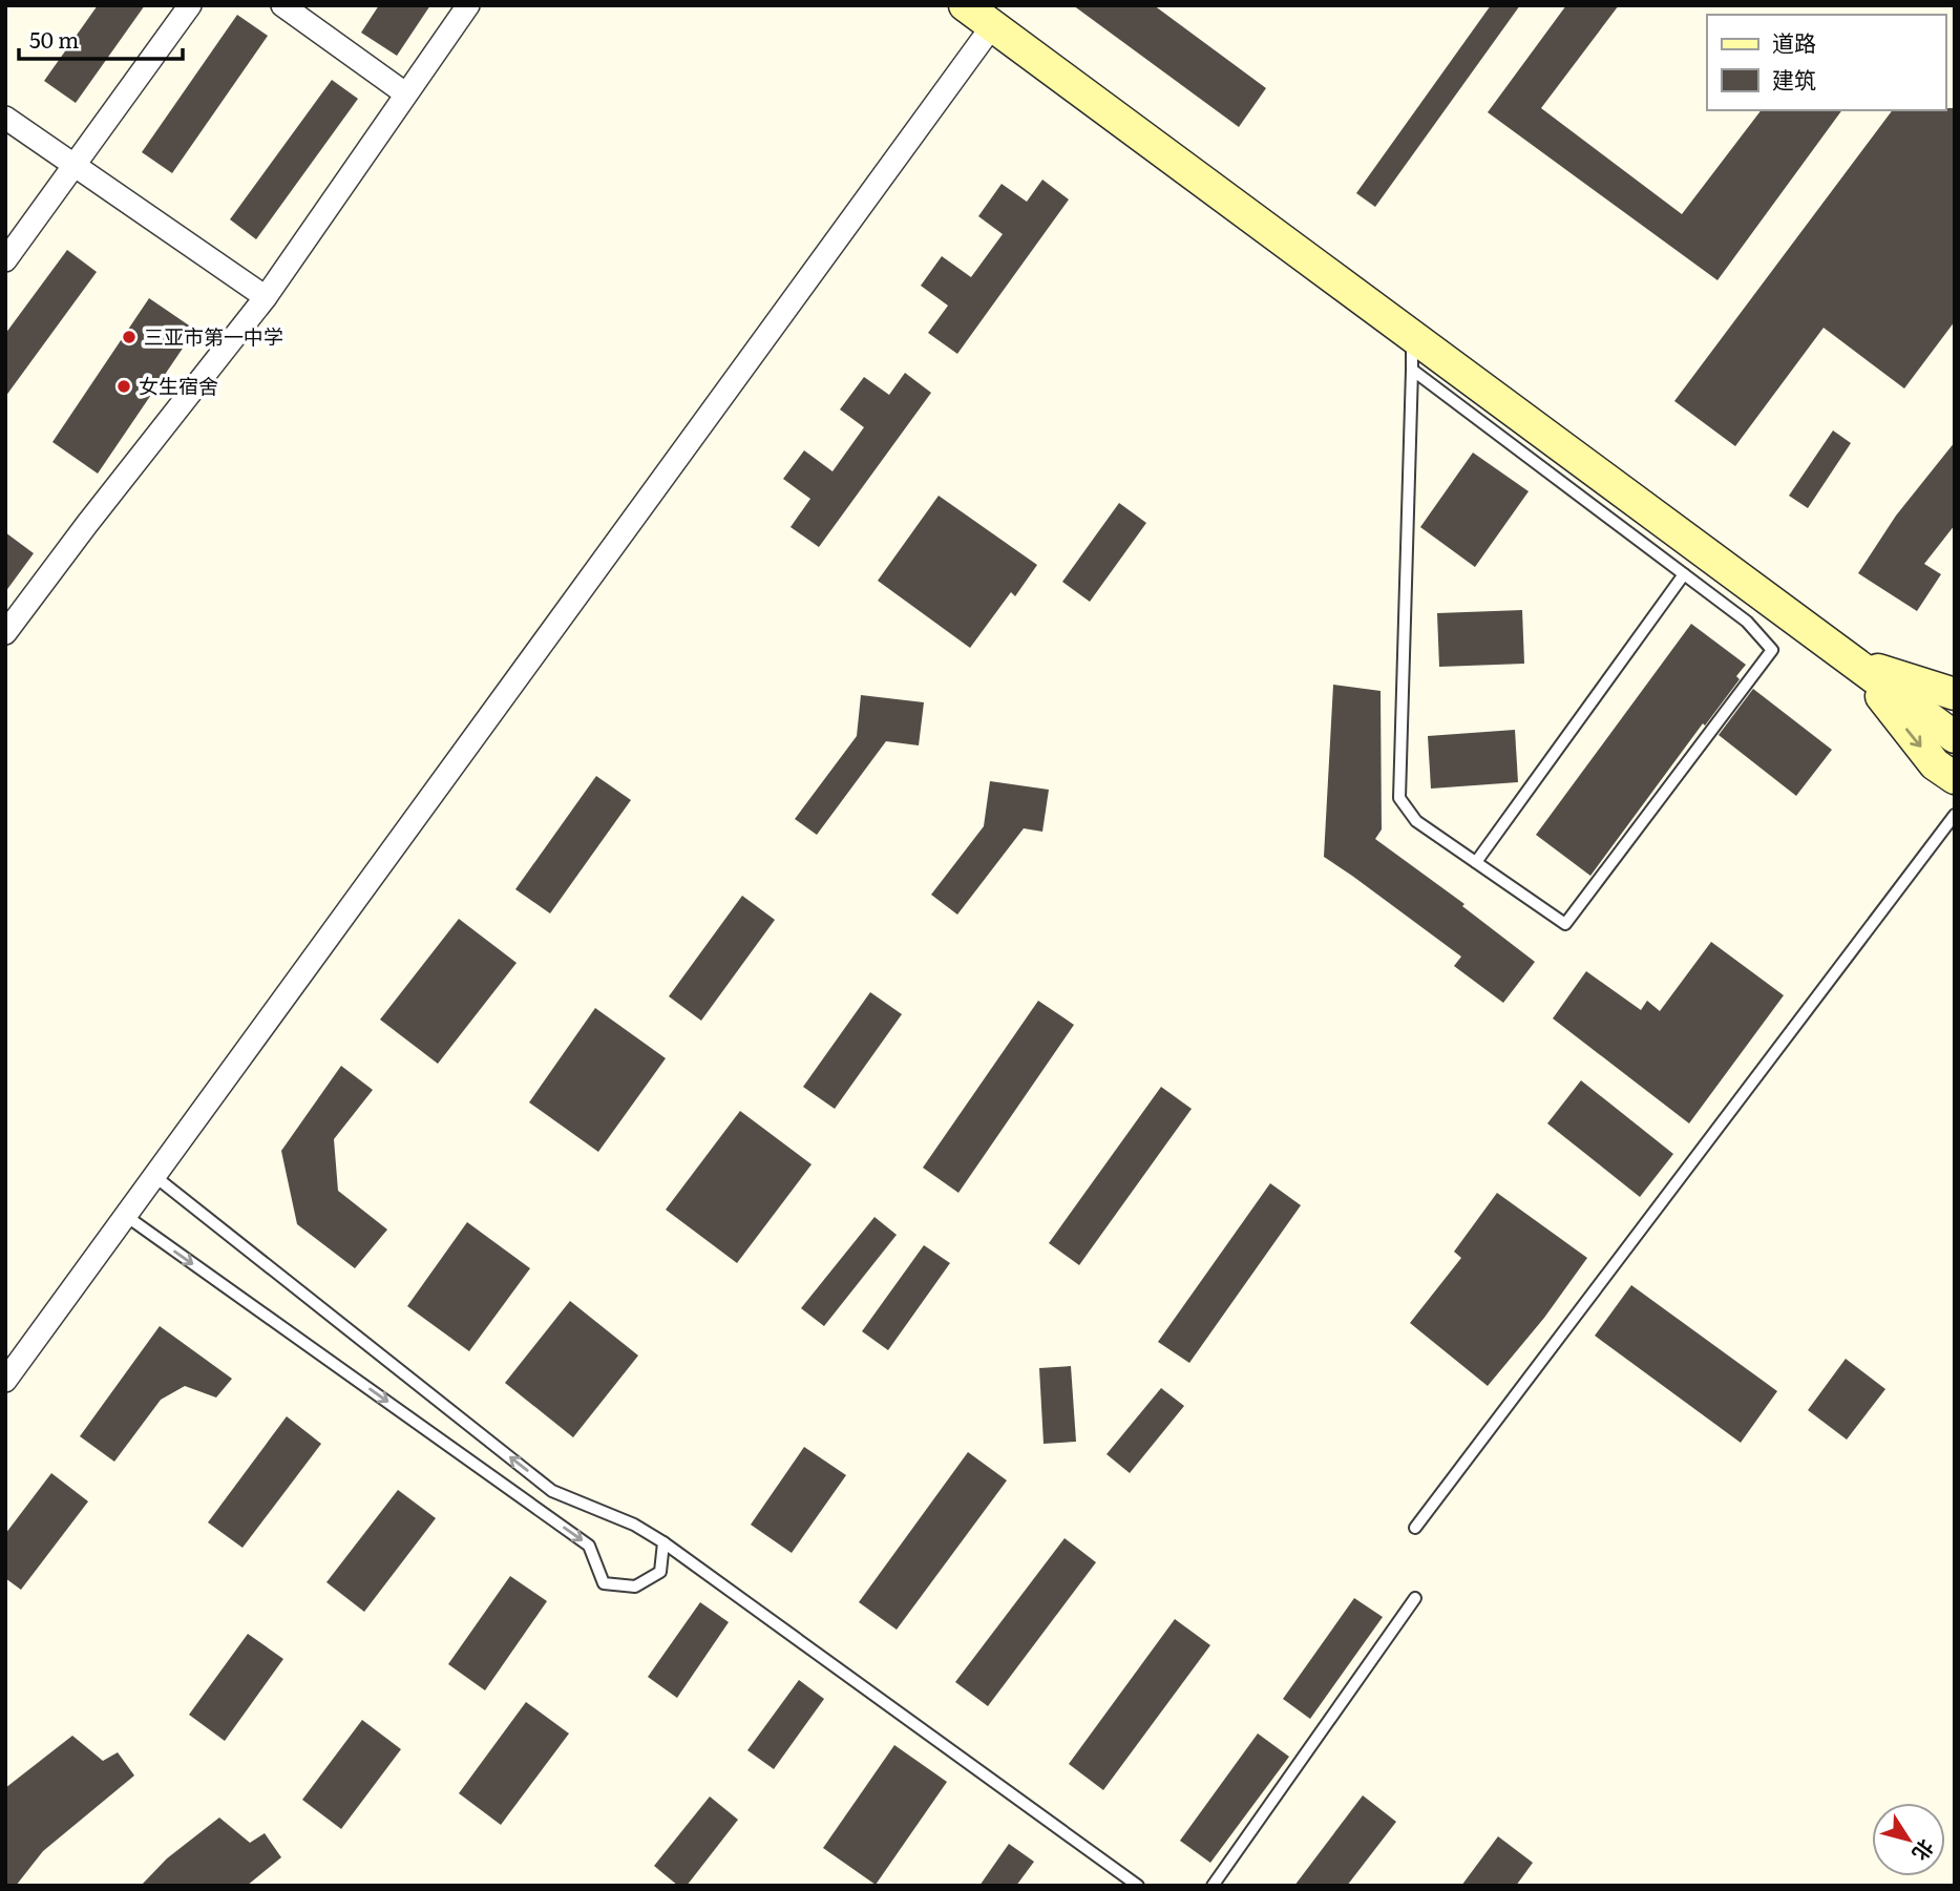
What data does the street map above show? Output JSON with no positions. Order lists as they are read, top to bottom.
{
  "places": ["三亚市第一中学", "女生宿舍"],
  "legend": ["道路", "建筑"],
  "scale_bar": "50 m",
  "north": "bottom right"
}
